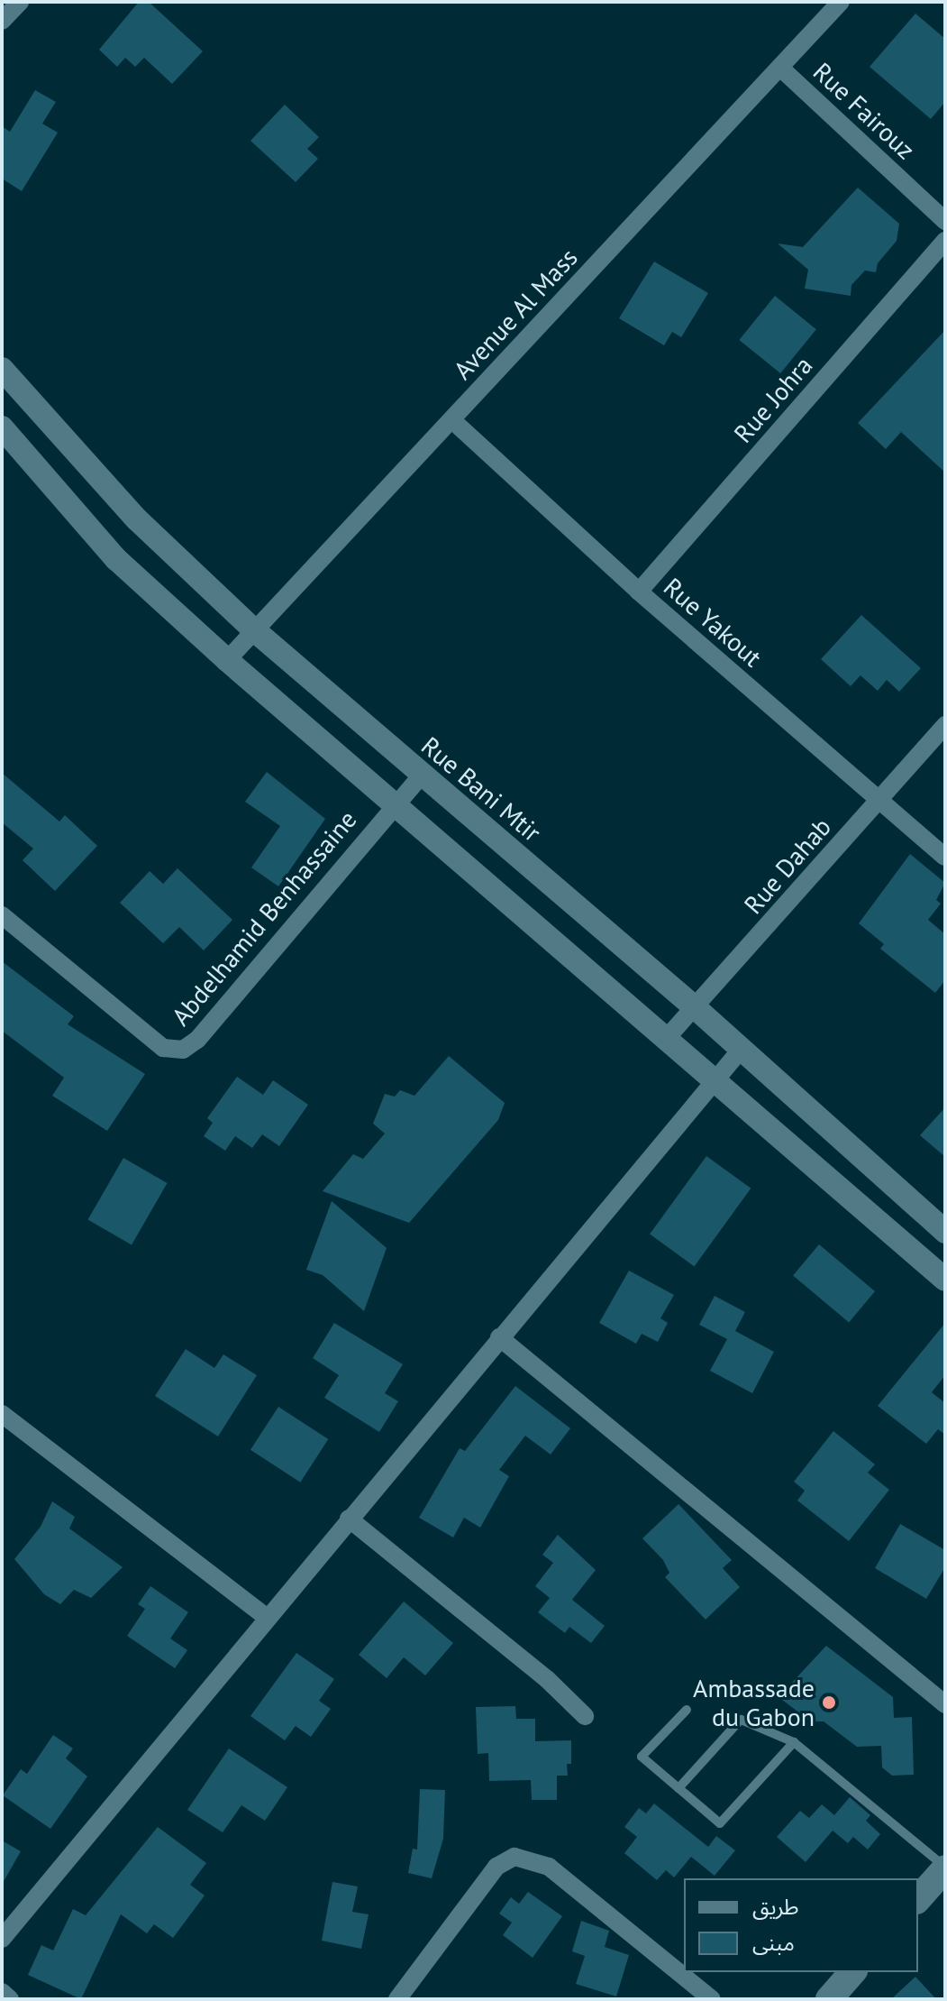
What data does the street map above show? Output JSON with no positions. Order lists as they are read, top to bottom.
{
  "streets": {
    "street": [
      "Rue Fairouz",
      "Avenue Al Mass",
      "Rue Johra",
      "Rue Yakout",
      "Rue Bani Mtir",
      "Rue Dahab",
      "Abdelhamid Benhassaine"
    ]
  },
  "crossings": [
    ["Rue Fairouz", "Avenue Al Mass"],
    ["Avenue Al Mass", "Rue Yakout"],
    ["Avenue Al Mass", "Rue Bani Mtir"],
    ["Rue Johra", "Rue Yakout"],
    ["Rue Yakout", "Rue Dahab"],
    ["Rue Bani Mtir", "Rue Dahab"],
    ["Rue Bani Mtir", "Abdelhamid Benhassaine"]
  ],
  "places": ["Ambassade du Gabon"],
  "legend": ["طريق", "مبنى"]
}
